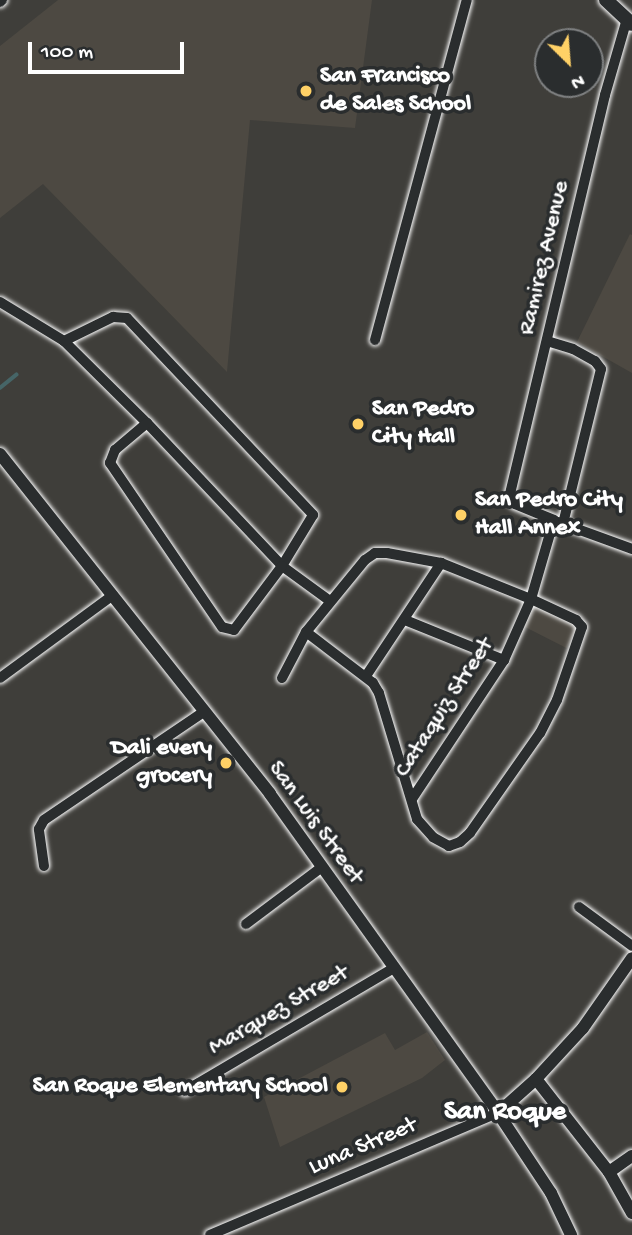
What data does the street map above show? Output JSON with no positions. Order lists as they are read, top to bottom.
{
  "streets": {
    "street": [
      "Ramirez Avenue",
      "Cataquiz Street",
      "San Luis Street",
      "Marquez Street",
      "Luna Street"
    ]
  },
  "crossings": [
    ["Ramirez Avenue", "Cataquiz Street"],
    ["San Luis Street", "Marquez Street"],
    ["San Luis Street", "Luna Street"]
  ],
  "districts": ["San Roque"],
  "places": [
    "San Francisco de Sales School",
    "San Pedro City Hall",
    "San Pedro City Hall Annex",
    "Dali every grocery",
    "San Roque Elementary School"
  ],
  "scale_bar": "100 m",
  "north": "bottom right"
}
